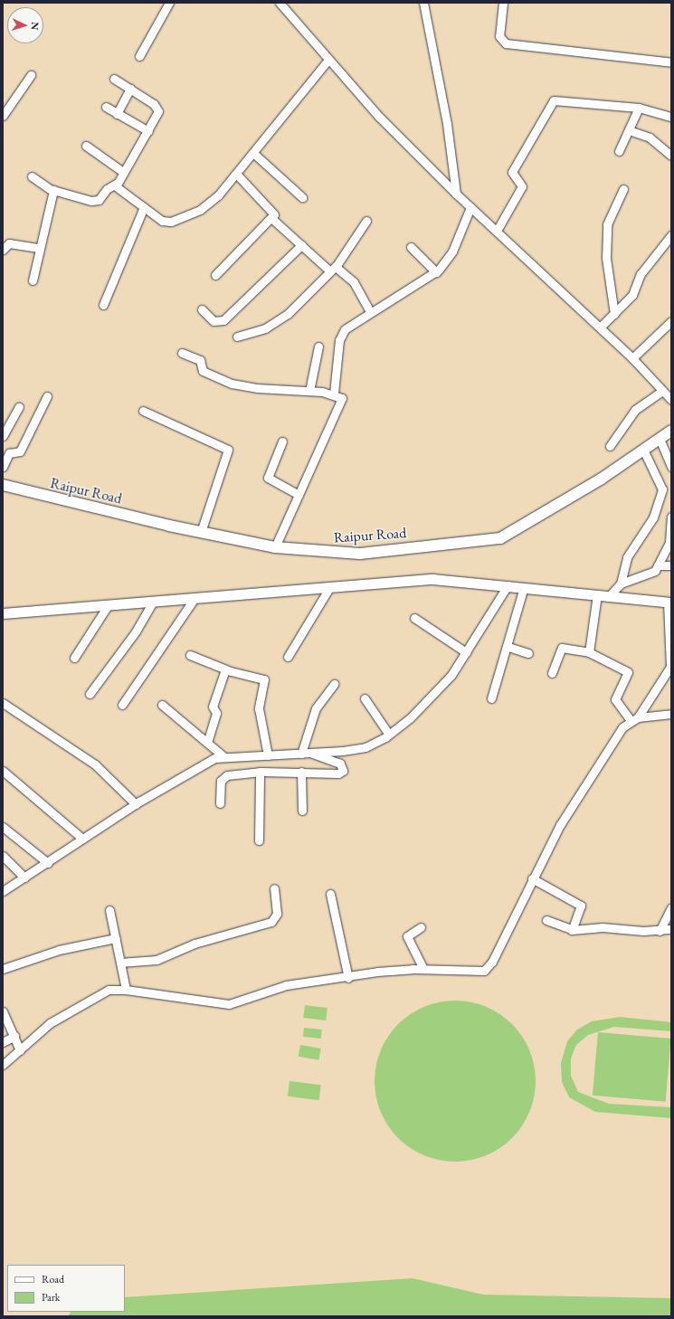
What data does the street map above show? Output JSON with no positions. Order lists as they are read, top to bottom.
{
  "streets": {
    "main road": ["Raipur Road"]
  },
  "legend": ["Road", "Park"],
  "north": "right"
}
